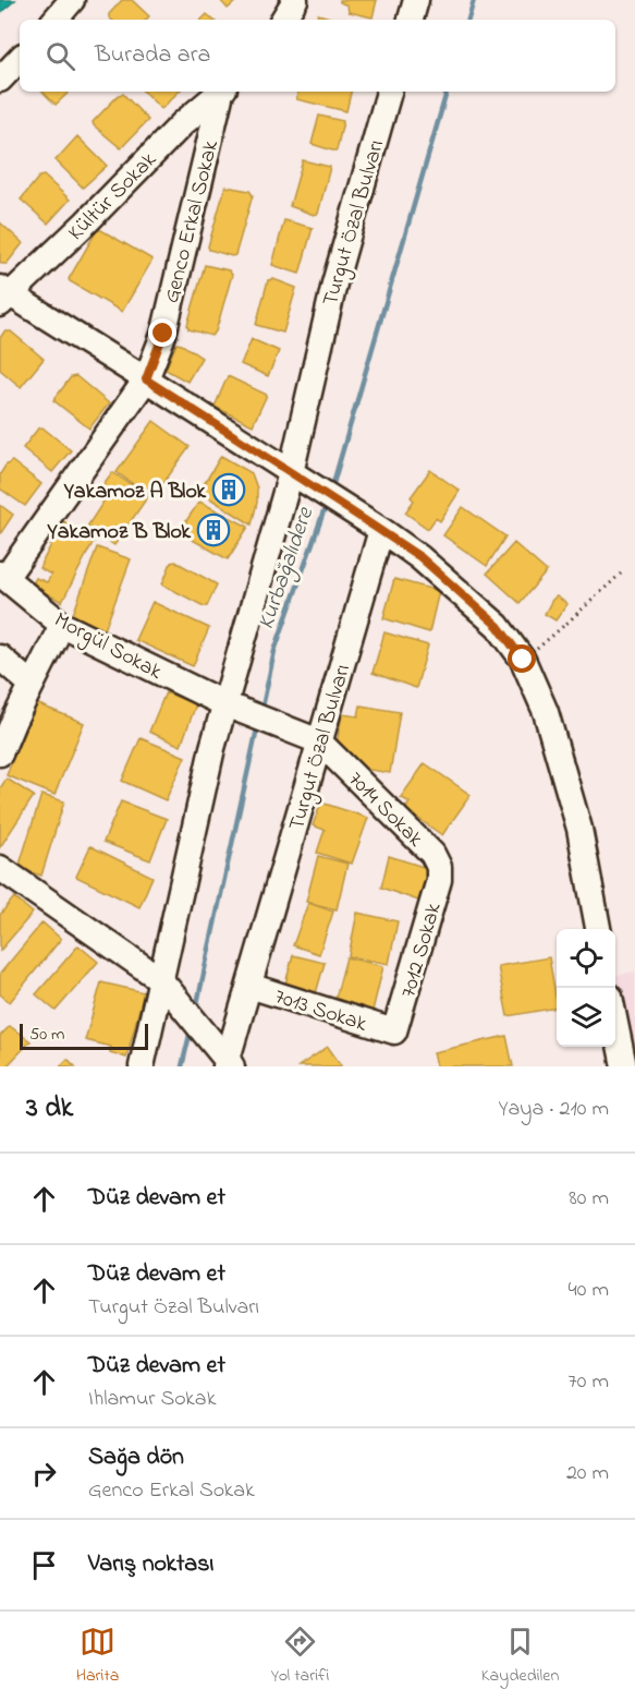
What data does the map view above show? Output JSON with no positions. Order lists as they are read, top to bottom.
{
  "streets": {
    "street": [
      "Kültür Sokak",
      "Genco Erkal Sokak",
      "Turgut Özal Bulvarı",
      "Morgül Sokak",
      "7014 Sokak",
      "7012 Sokak",
      "7013 Sokak"
    ]
  },
  "crossings": [
    ["Genco Erkal Sokak", "Morgül Sokak"],
    ["Turgut Özal Bulvarı", "Morgül Sokak"],
    ["Turgut Özal Bulvarı", "7014 Sokak"],
    ["Turgut Özal Bulvarı", "7013 Sokak"],
    ["Morgül Sokak", "7014 Sokak"],
    ["7014 Sokak", "7012 Sokak"],
    ["7012 Sokak", "7013 Sokak"]
  ],
  "water": ["Kurbağalıdere"],
  "places": {
    "building": ["Yakamoz A Blok", "Yakamoz B Blok"]
  },
  "scale_bar": "50 m",
  "page": {
    "search": "Burada ara",
    "scale": "50 m",
    "heading": ["3 dk", "Yaya · 210 m"],
    "list": [
      ["Düz devam et", "80 m"],
      ["Düz devam et", "Turgut Özal Bulvarı", "40 m"],
      ["Düz devam et", "Ihlamur Sokak", "70 m"],
      ["Sağa dön", "Genco Erkal Sokak", "20 m"],
      "Varış noktası"
    ],
    "nav": ["Harita", "Yol tarifi", "Kaydedilen"]
  }
}
